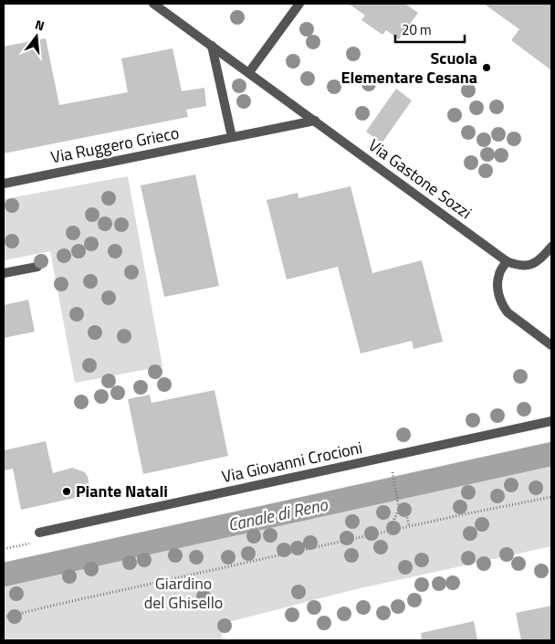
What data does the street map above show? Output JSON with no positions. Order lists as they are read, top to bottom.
{
  "streets": {
    "street": ["Via Ruggero Grieco", "Via Gastone Sozzi", "Via Giovanni Crocioni"]
  },
  "crossings": [
    ["Via Ruggero Grieco", "Via Gastone Sozzi"]
  ],
  "water": ["Canale di Reno"],
  "parks": ["Giardino del Ghisello"],
  "places": ["Scuola Elementare Cesana", "Piante Natali"],
  "scale_bar": "20 m",
  "north": "top"
}
